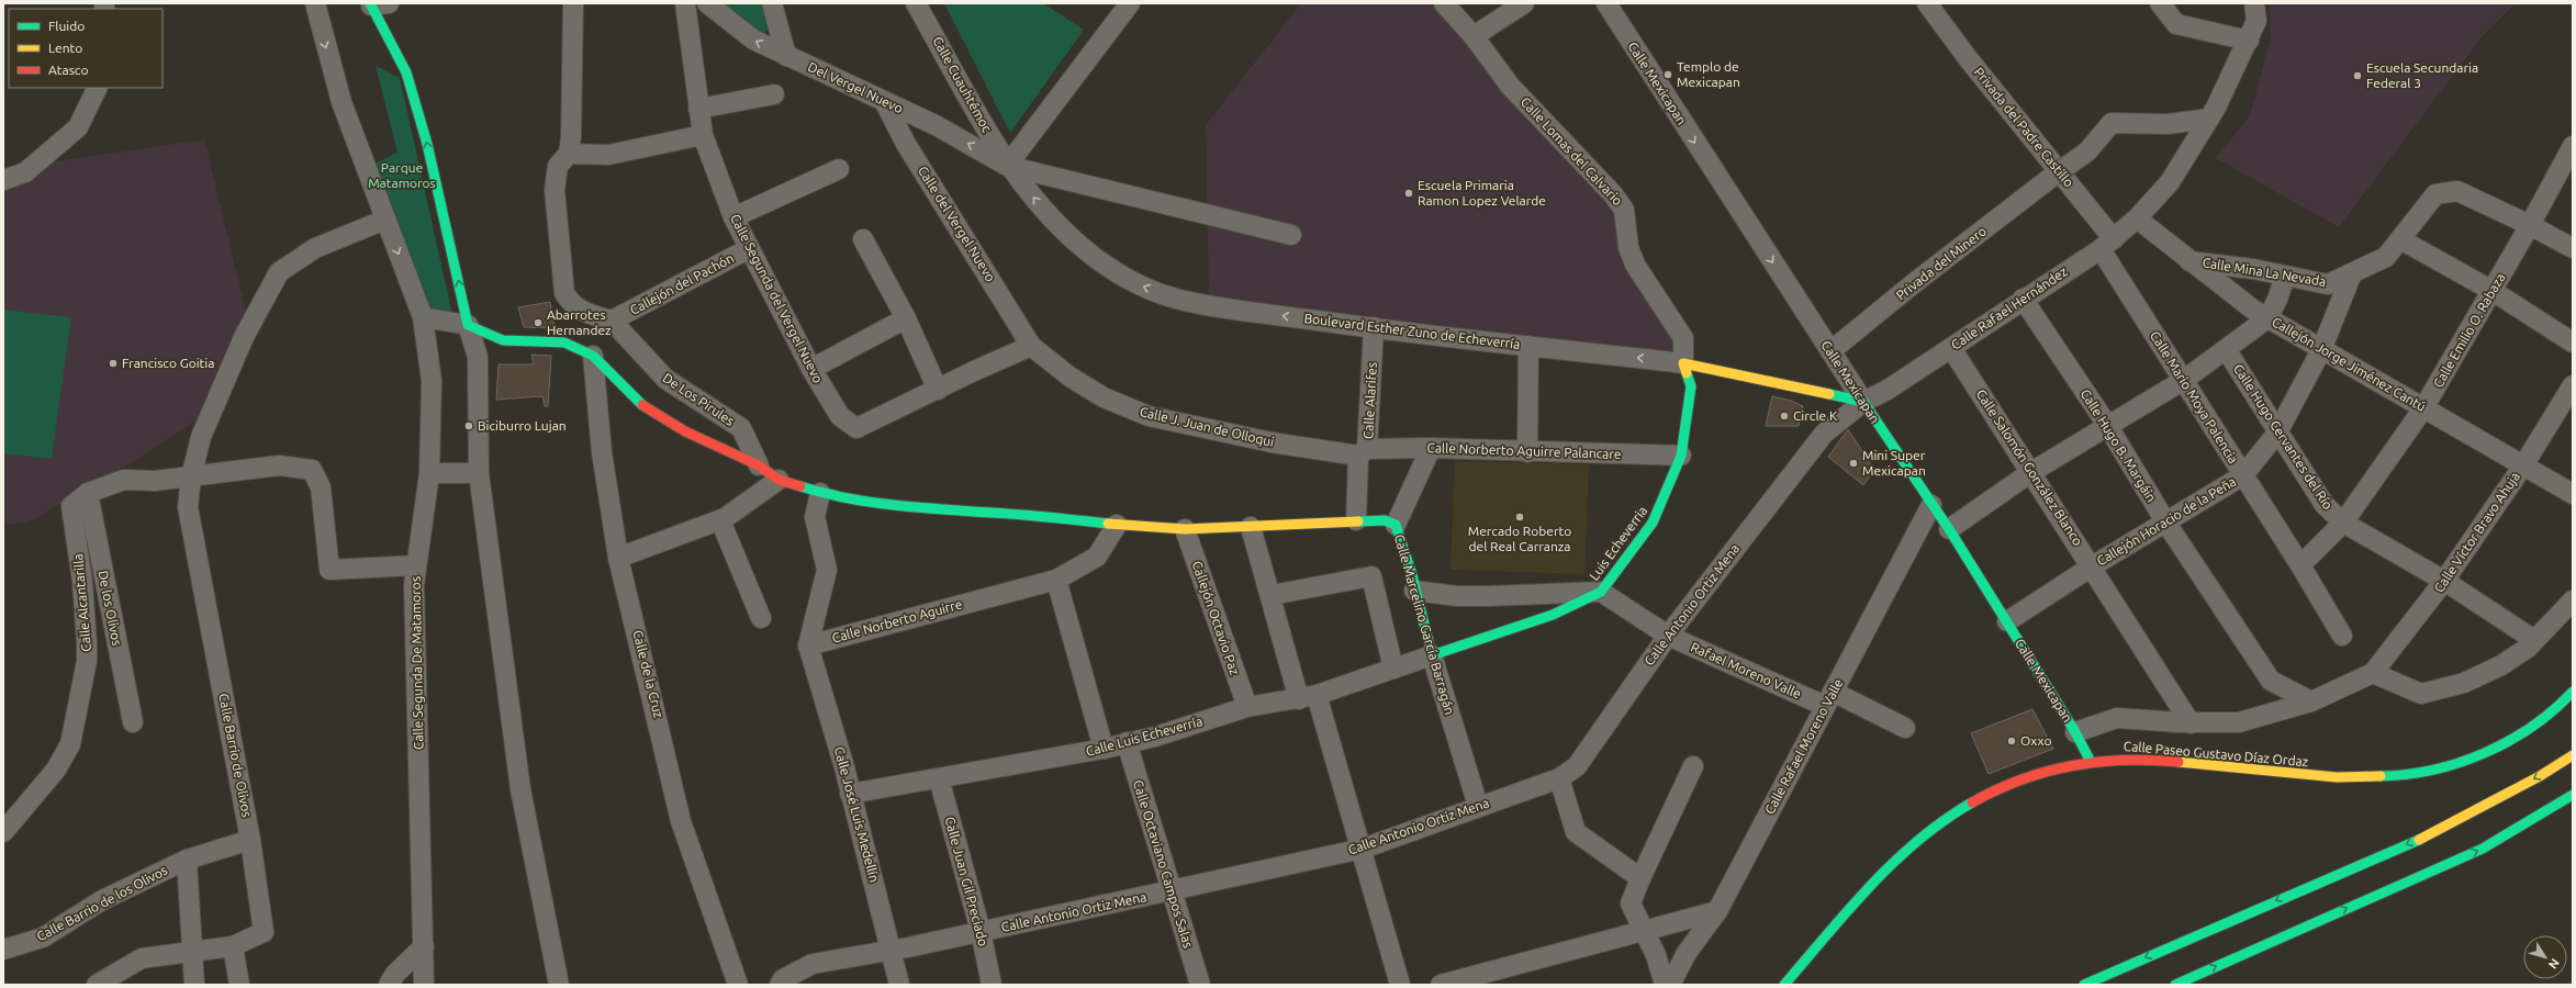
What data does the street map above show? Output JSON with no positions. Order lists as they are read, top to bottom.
{
  "streets": {
    "street": [
      "Calle Mexicapan",
      "Calle Cuauhtémoc",
      "Del Vergel Nuevo",
      "Privada del Padre Castillo",
      "Calle Lomas del Calvario",
      "Calle del Vergel Nuevo",
      "Privada del Minero",
      "Calle Mina La Nevada",
      "Callejón del Pachón",
      "Calle Segunda del Vergel Nuevo",
      "Calle Rafael Hernández",
      "Calle Emilio O. Rabaza",
      "Boulevard Esther Zuno de Echeverría",
      "Callejón Jorge Jiménez Cantú",
      "Calle Mario Moya Palencia",
      "De Los Pirules",
      "Calle Alarifes",
      "Calle J. Juan de Olloqui",
      "Calle Hugo Cervantes del Río",
      "Calle Hugo B. Margáin",
      "Calle Norberto Aguirre Palancare",
      "Calle Salomón González Blanco",
      "Callejón Horacio de la Peña",
      "Calle Víctor Bravo Ahuja",
      "Luis Echeverria",
      "Calle Alcantarilla",
      "Calle Antonio Ortiz Mena",
      "De los Olivos",
      "Callejón Octavio Paz",
      "Calle Norberto Aguirre",
      "Calle Marcelino García Barragán",
      "Calle Segunda De Matamoros",
      "Rafael Moreno Valle",
      "Calle de la Cruz",
      "Calle Luis Echeverría",
      "Calle Rafael Moreno Valle",
      "Calle Paseo Gustavo Díaz Ordaz",
      "Calle Barrio de Olivos",
      "Calle José Luis Medellín",
      "Calle Octaviano Campos Salas",
      "Calle Juan Gil Preciado",
      "Calle Barrio de los Olivos"
    ]
  },
  "crossings": [
    ["Calle Mexicapan", "Privada del Minero"],
    ["Calle Mexicapan", "Calle Rafael Hernández"],
    ["Calle Mexicapan", "Boulevard Esther Zuno de Echeverría"],
    ["Calle Mexicapan", "Callejón Horacio de la Peña"],
    ["Calle Mexicapan", "Calle Antonio Ortiz Mena"],
    ["Calle Mexicapan", "Calle Rafael Moreno Valle"],
    ["Calle Mexicapan", "Calle Paseo Gustavo Díaz Ordaz"],
    ["Calle Cuauhtémoc", "Del Vergel Nuevo"],
    ["Calle Cuauhtémoc", "Boulevard Esther Zuno de Echeverría"],
    ["Del Vergel Nuevo", "Calle del Vergel Nuevo"],
    ["Del Vergel Nuevo", "Boulevard Esther Zuno de Echeverría"],
    ["Privada del Padre Castillo", "Calle Rafael Hernández"],
    ["Privada del Padre Castillo", "Calle Mario Moya Palencia"],
    ["Calle Lomas del Calvario", "Boulevard Esther Zuno de Echeverría"],
    ["Calle Lomas del Calvario", "Luis Echeverria"],
    ["Calle del Vergel Nuevo", "Calle J. Juan de Olloqui"],
    ["Privada del Minero", "Calle Rafael Hernández"],
    ["Calle Mina La Nevada", "Calle Emilio O. Rabaza"],
    ["Calle Mina La Nevada", "Callejón Jorge Jiménez Cantú"],
    ["Calle Mina La Nevada", "Callejón Horacio de la Peña"],
    ["Callejón del Pachón", "Calle Segunda del Vergel Nuevo"],
    ["Callejón del Pachón", "De Los Pirules"],
    ["Calle Rafael Hernández", "Boulevard Esther Zuno de Echeverría"],
    ["Calle Rafael Hernández", "Callejón Jorge Jiménez Cantú"],
    ["Calle Rafael Hernández", "Calle Mario Moya Palencia"],
    ["Calle Rafael Hernández", "Calle Hugo B. Margáin"],
    ["Calle Rafael Hernández", "Calle Salomón González Blanco"],
    ["Calle Rafael Hernández", "Calle Antonio Ortiz Mena"],
    ["Calle Emilio O. Rabaza", "Callejón Jorge Jiménez Cantú"],
    ["Calle Emilio O. Rabaza", "Calle Mario Moya Palencia"],
    ["Calle Emilio O. Rabaza", "Calle Hugo Cervantes del Río"],
    ["Boulevard Esther Zuno de Echeverría", "Calle Alarifes"],
    ["Boulevard Esther Zuno de Echeverría", "Luis Echeverria"],
    ["Boulevard Esther Zuno de Echeverría", "Calle Antonio Ortiz Mena"],
    ["Callejón Jorge Jiménez Cantú", "Callejón Horacio de la Peña"],
    ["Callejón Jorge Jiménez Cantú", "Calle Víctor Bravo Ahuja"],
    ["Calle Mario Moya Palencia", "Callejón Horacio de la Peña"],
    ["Calle Alarifes", "Calle J. Juan de Olloqui"],
    ["Calle Alarifes", "Calle Norberto Aguirre Palancare"],
    ["Calle J. Juan de Olloqui", "Calle Norberto Aguirre Palancare"],
    ["Calle Hugo Cervantes del Río", "Callejón Horacio de la Peña"],
    ["Calle Hugo Cervantes del Río", "Calle Víctor Bravo Ahuja"],
    ["Calle Hugo B. Margáin", "Callejón Horacio de la Peña"],
    ["Calle Norberto Aguirre Palancare", "Luis Echeverria"],
    ["Calle Norberto Aguirre Palancare", "Calle Marcelino García Barragán"],
    ["Calle Salomón González Blanco", "Callejón Horacio de la Peña"],
    ["Luis Echeverria", "Calle Marcelino García Barragán"],
    ["Luis Echeverria", "Rafael Moreno Valle"],
    ["Luis Echeverria", "Calle Luis Echeverría"],
    ["Calle Alcantarilla", "De los Olivos"],
    ["Calle Antonio Ortiz Mena", "Calle Marcelino García Barragán"],
    ["Calle Antonio Ortiz Mena", "Rafael Moreno Valle"],
    ["Calle Antonio Ortiz Mena", "Calle José Luis Medellín"],
    ["Calle Antonio Ortiz Mena", "Calle Octaviano Campos Salas"],
    ["Calle Antonio Ortiz Mena", "Calle Juan Gil Preciado"],
    ["Callejón Octavio Paz", "Calle Luis Echeverría"],
    ["Calle Norberto Aguirre", "Calle José Luis Medellín"],
    ["Calle Marcelino García Barragán", "Calle Luis Echeverría"],
    ["Rafael Moreno Valle", "Calle Rafael Moreno Valle"],
    ["Calle Luis Echeverría", "Calle José Luis Medellín"],
    ["Calle Luis Echeverría", "Calle Octaviano Campos Salas"],
    ["Calle Luis Echeverría", "Calle Juan Gil Preciado"],
    ["Calle Barrio de Olivos", "Calle Barrio de los Olivos"]
  ],
  "one_way": ["Calle Mexicapan", "Del Vergel Nuevo"],
  "parks": ["Parque Matamoros"],
  "places": [
    "Templo de Mexicapan",
    "Escuela Secundaria Federal 3",
    "Escuela Primaria Ramon Lopez Velarde",
    "Abarrotes Hernandez",
    "Francisco Goitia",
    "Circle K",
    "Biciburro Lujan",
    "Mini Super Mexicapan",
    "Mercado Roberto del Real Carranza",
    "Oxxo"
  ],
  "legend": ["Fluido", "Lento", "Atasco"],
  "north": "bottom right"
}
